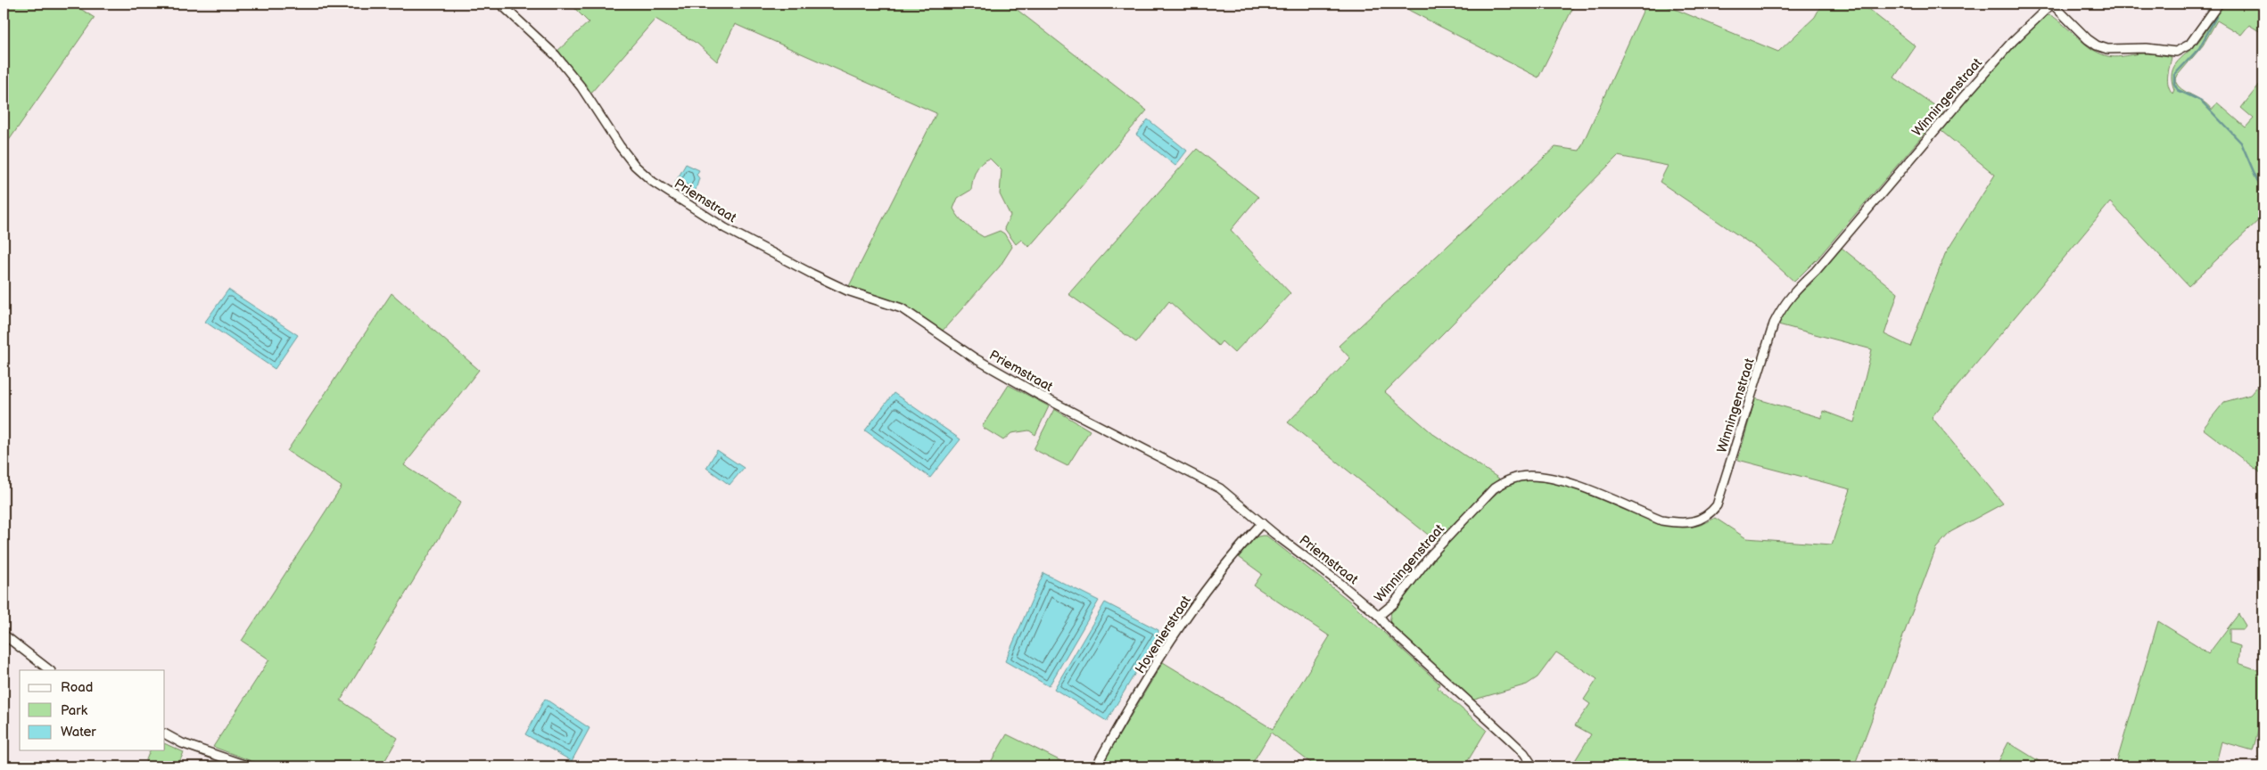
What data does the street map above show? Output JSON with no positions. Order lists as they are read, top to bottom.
{
  "streets": {
    "street": ["Winningenstraat", "Priemstraat", "Hovenierstraat"]
  },
  "crossings": [
    ["Winningenstraat", "Priemstraat"],
    ["Priemstraat", "Hovenierstraat"]
  ],
  "legend": ["Road", "Park", "Water"]
}
